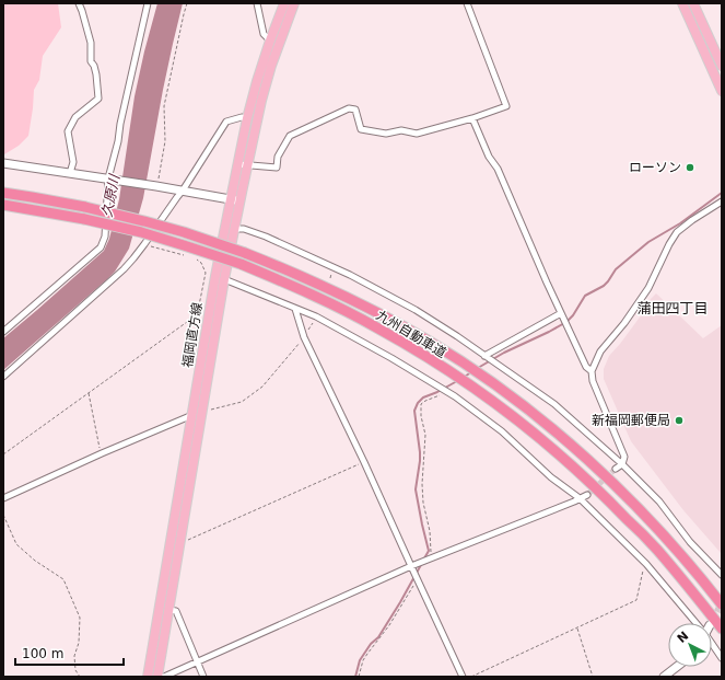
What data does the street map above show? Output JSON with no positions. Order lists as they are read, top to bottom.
{
  "streets": {
    "highway": ["九州自動車道"],
    "main road": ["福岡直方線"]
  },
  "districts": ["蒲田四丁目"],
  "water": ["久原川"],
  "places": ["ローソン", "新福岡郵便局"],
  "scale_bar": "100 m",
  "north": "top left"
}
